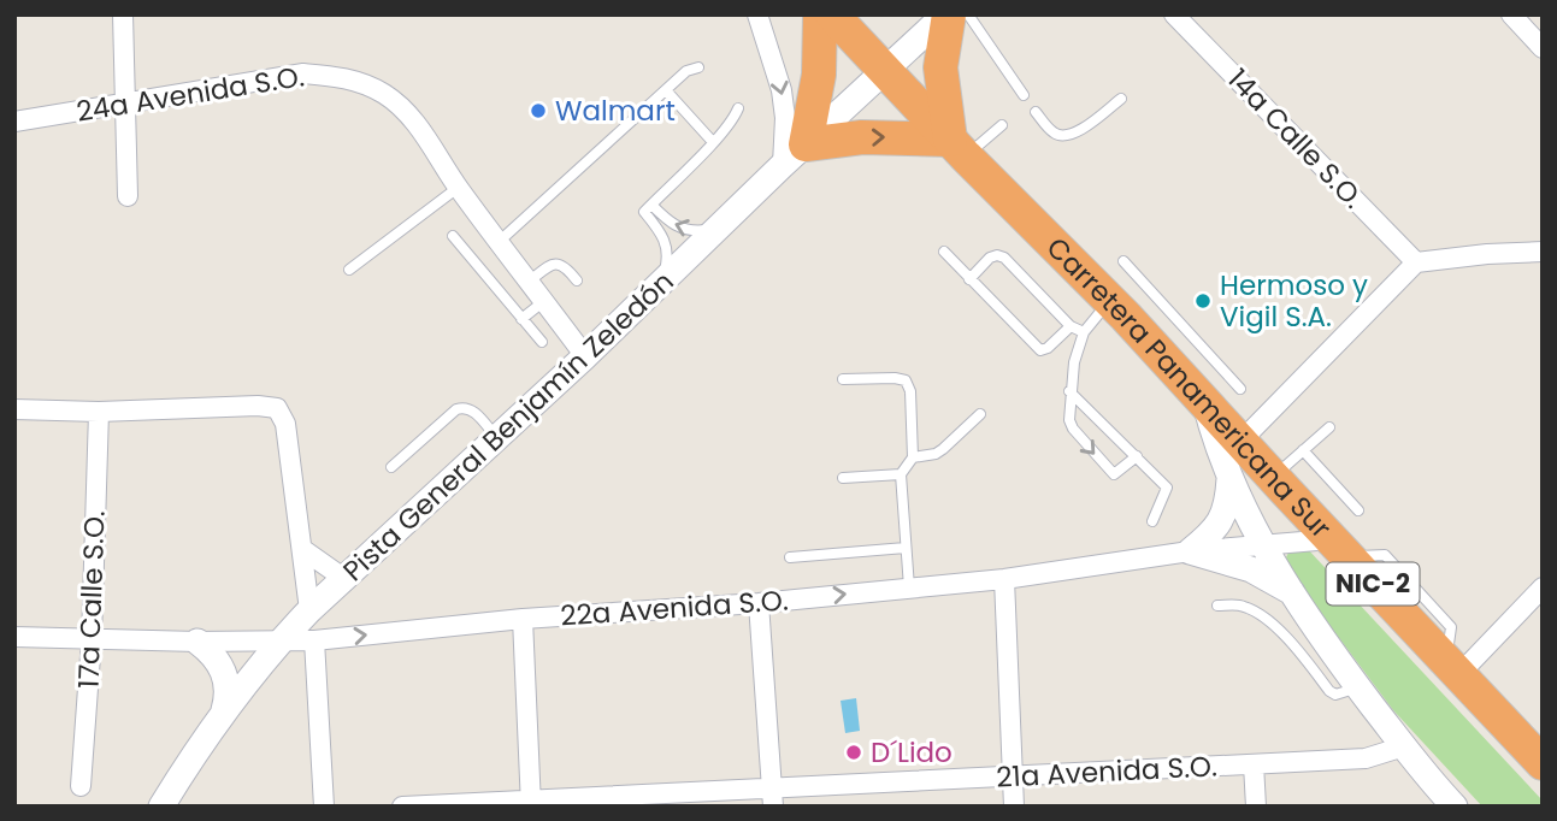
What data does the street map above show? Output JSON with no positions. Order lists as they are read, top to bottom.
{
  "streets": {
    "highway": ["Carretera Panamericana Sur", "NIC-2"],
    "main road": ["Pista General Benjamín Zeledón"],
    "street": [
      "24a Avenida S.O.",
      "14a Calle S.O.",
      "17a Calle S.O.",
      "22a Avenida S.O.",
      "21a Avenida S.O."
    ]
  },
  "crossings": [
    ["24a Avenida S.O.", "Pista General Benjamín Zeledón"],
    ["Carretera Panamericana Sur", "Pista General Benjamín Zeledón"],
    ["Carretera Panamericana Sur", "22a Avenida S.O."],
    ["Pista General Benjamín Zeledón", "22a Avenida S.O."],
    ["17a Calle S.O.", "22a Avenida S.O."]
  ],
  "places": ["Walmart", "Hermoso y Vigil S.A.", "D´Lido"]
}
